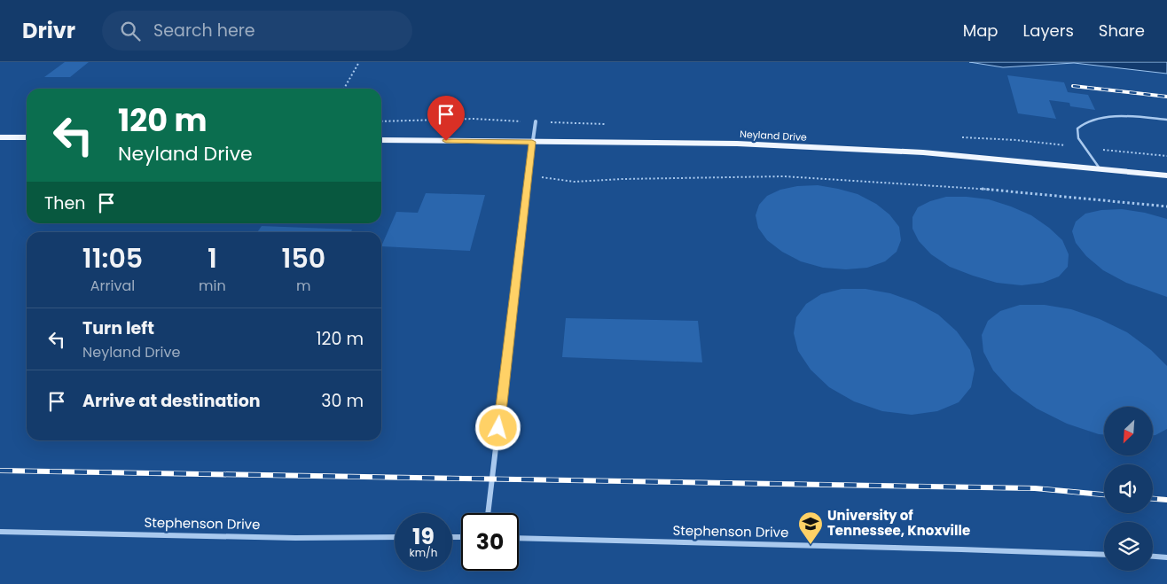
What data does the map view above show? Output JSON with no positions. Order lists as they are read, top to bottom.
{
  "streets": {
    "main road": ["Neyland Drive"],
    "street": ["Stephenson Drive"]
  },
  "places": {
    "school or university": ["University of Tennessee, Knoxville"]
  },
  "north": "bottom left",
  "page": {
    "header": "Drivr",
    "search": "Search here",
    "nav": ["Map", "Layers", "Share"],
    "turn": ["120 m", "Neyland Drive"],
    "then": "Then",
    "eta": [
      "11:05",
      "Arrival",
      "1",
      "min",
      "150",
      "m"
    ],
    "list": [
      {
        "name": "Turn left",
        "note": "Neyland Drive",
        "value": "120 m"
      },
      {
        "name": "Arrive at destination",
        "value": "30 m"
      }
    ],
    "speed": "19 km/h",
    "limit": "30"
  }
}
